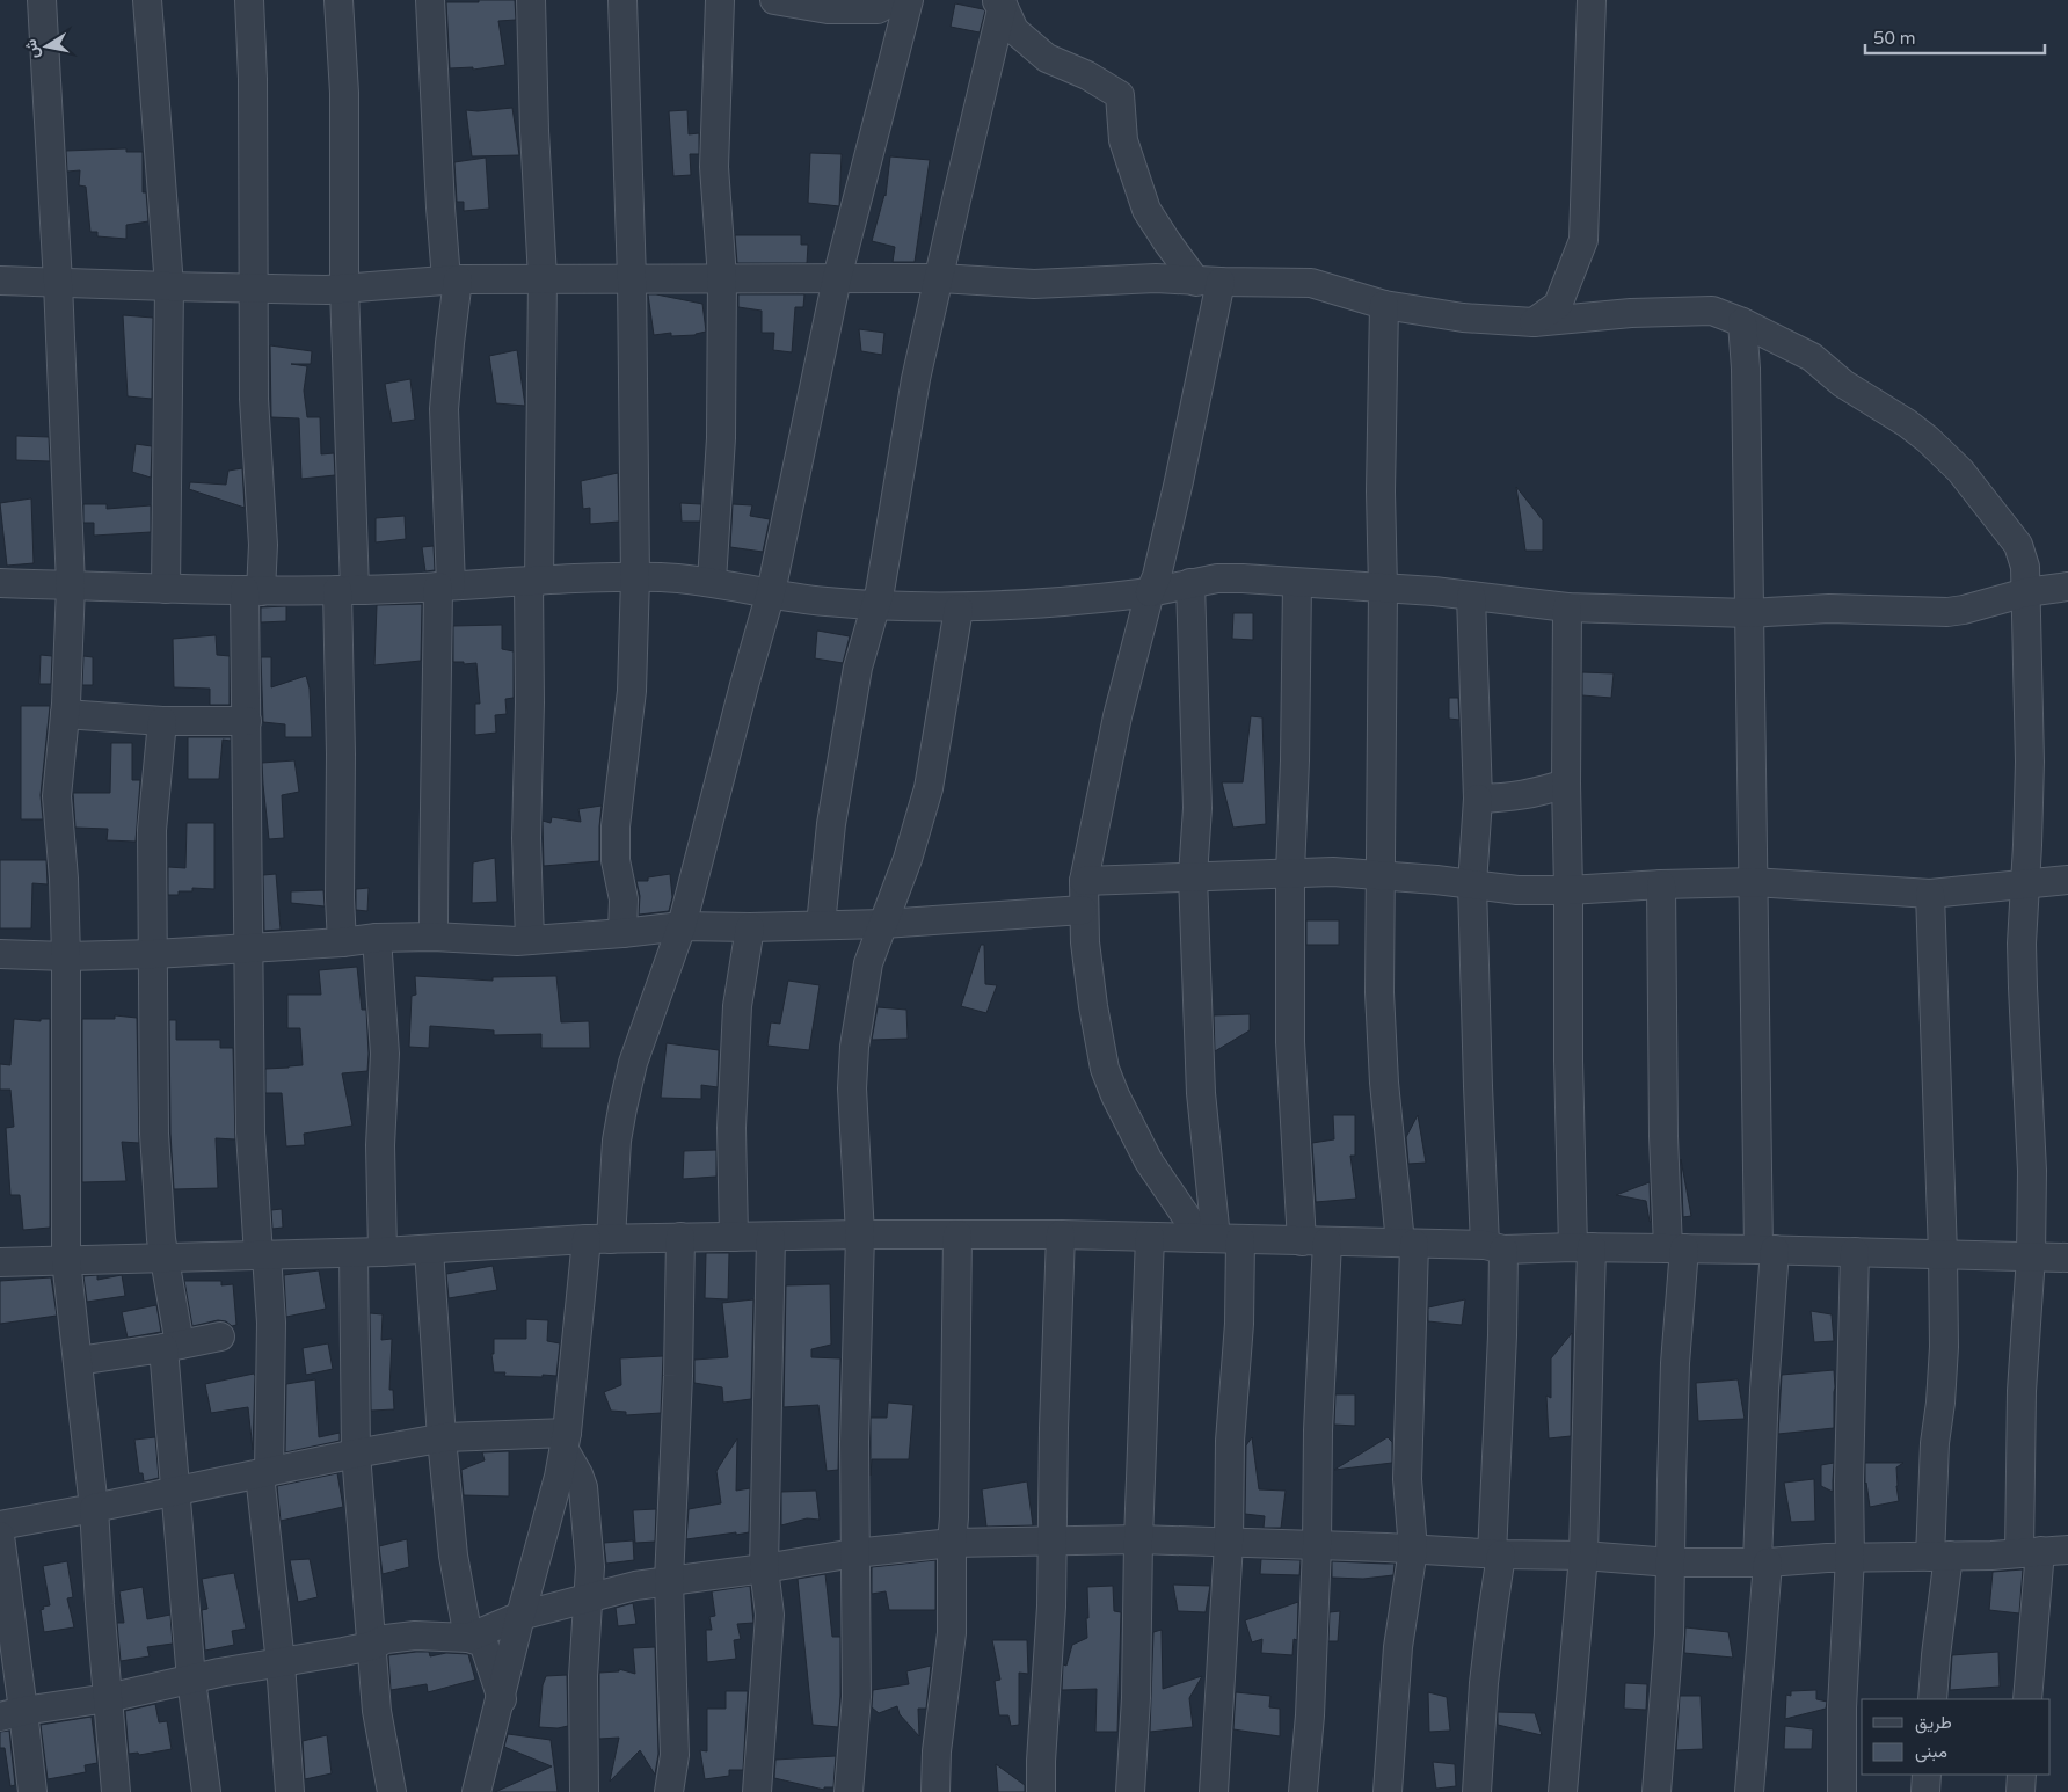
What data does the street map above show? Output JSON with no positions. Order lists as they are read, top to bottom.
{
  "legend": ["طريق", "مبنى"],
  "scale_bar": "50 m",
  "north": "left"
}
